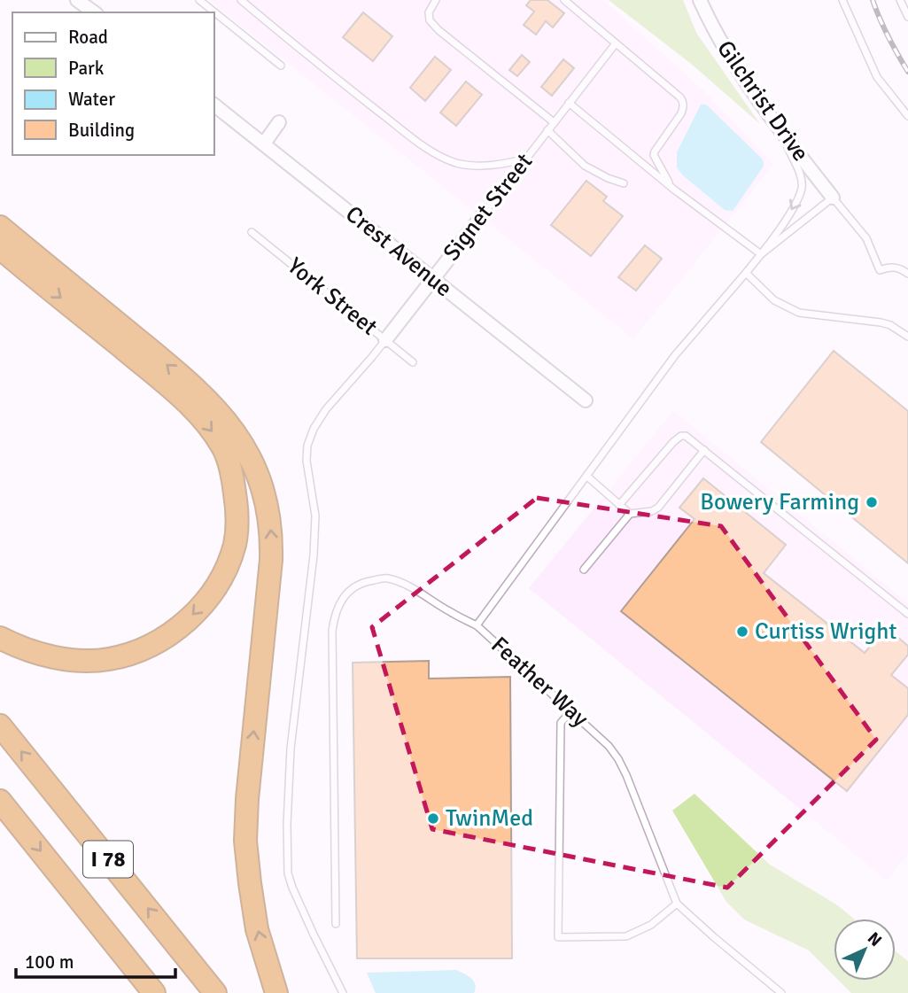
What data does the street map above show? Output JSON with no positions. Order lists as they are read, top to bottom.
{
  "streets": {
    "highway": ["I 78"],
    "street": ["Gilchrist Drive", "Signet Street", "Crest Avenue"],
    "lane": ["York Street", "Feather Way"]
  },
  "crossings": [
    ["Gilchrist Drive", "Feather Way"],
    ["Signet Street", "Crest Avenue"],
    ["Signet Street", "York Street"]
  ],
  "places": ["Bowery Farming", "Curtiss Wright", "TwinMed"],
  "legend": [
    "Road",
    "Park",
    "Water",
    "Building"
  ],
  "scale_bar": "100 m",
  "north": "top right"
}
